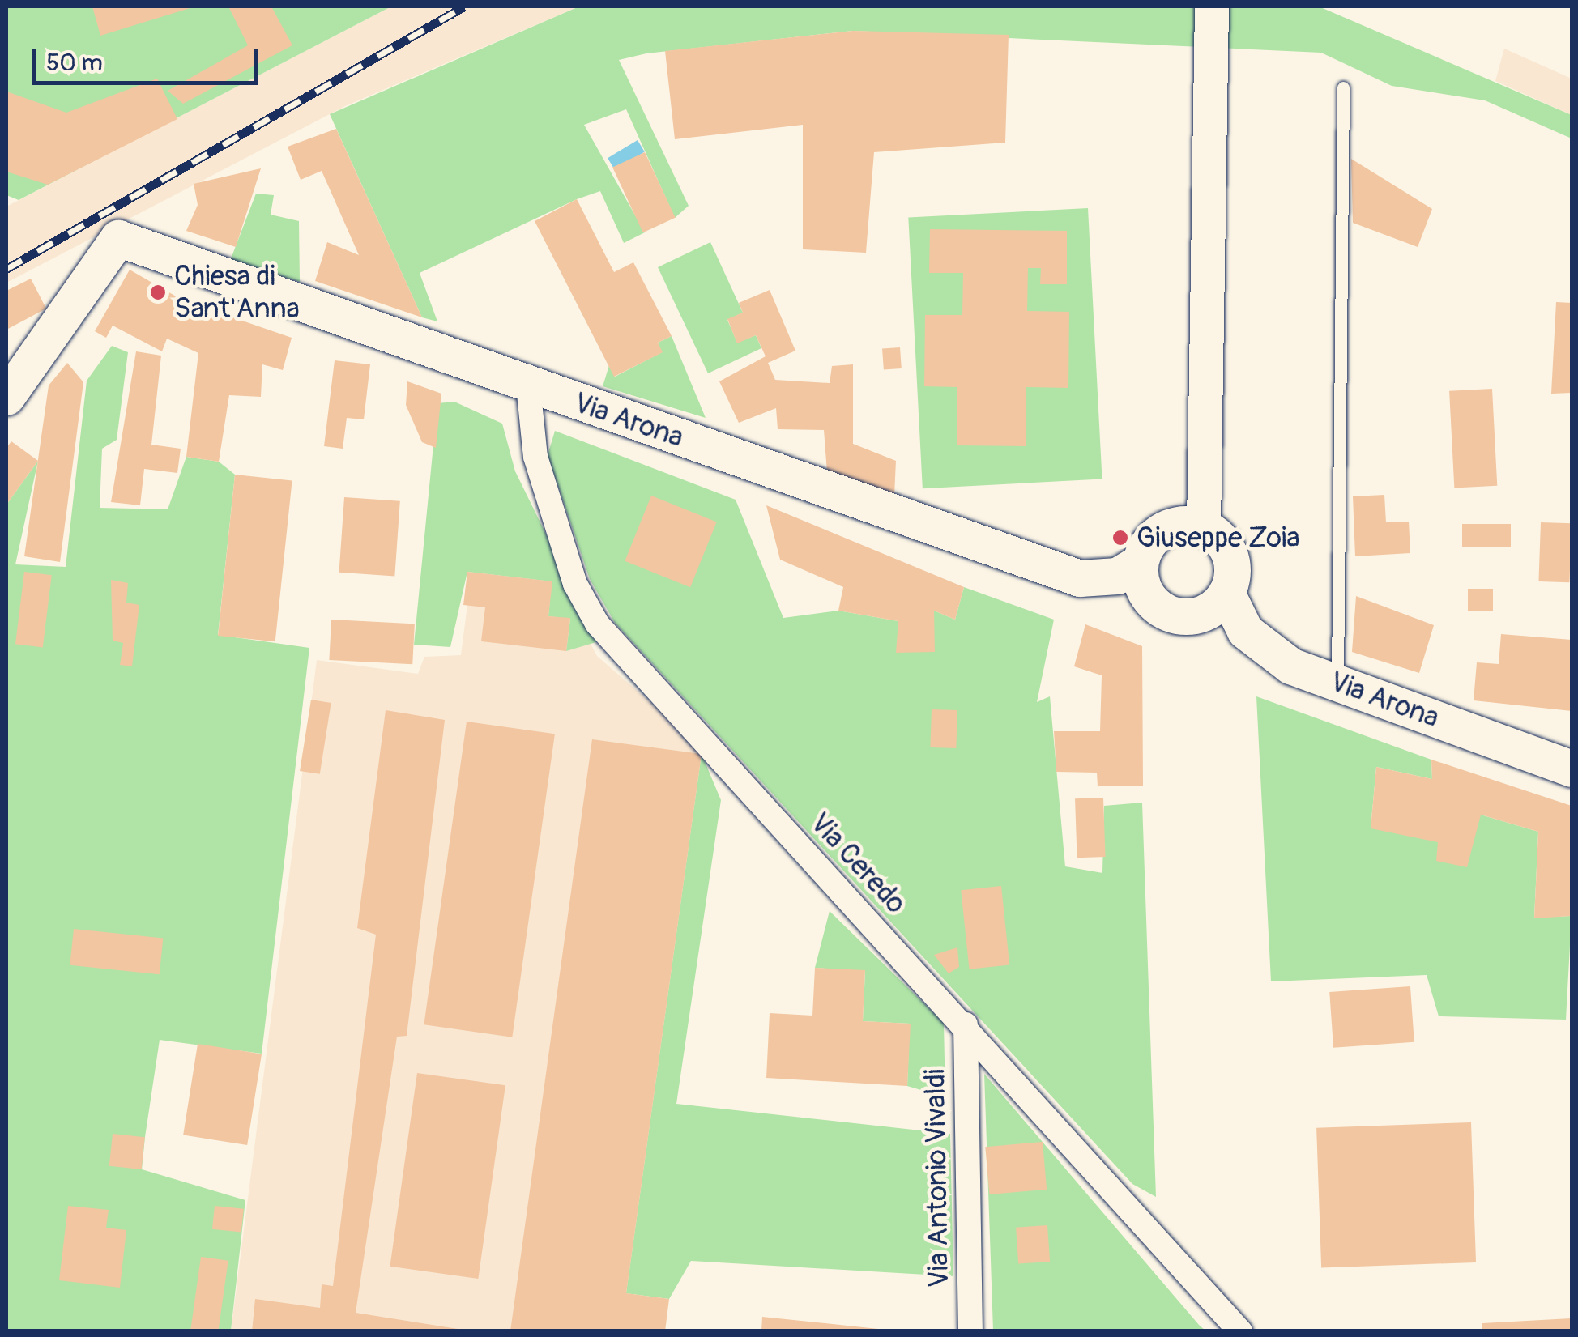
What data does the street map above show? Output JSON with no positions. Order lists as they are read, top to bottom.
{
  "streets": {
    "main road": ["Via Arona"],
    "street": ["Via Ceredo", "Via Antonio Vivaldi"]
  },
  "crossings": [
    ["Via Arona", "Via Ceredo"],
    ["Via Ceredo", "Via Antonio Vivaldi"]
  ],
  "places": ["Chiesa di Sant'Anna", "Giuseppe Zoia"],
  "scale_bar": "50 m"
}
